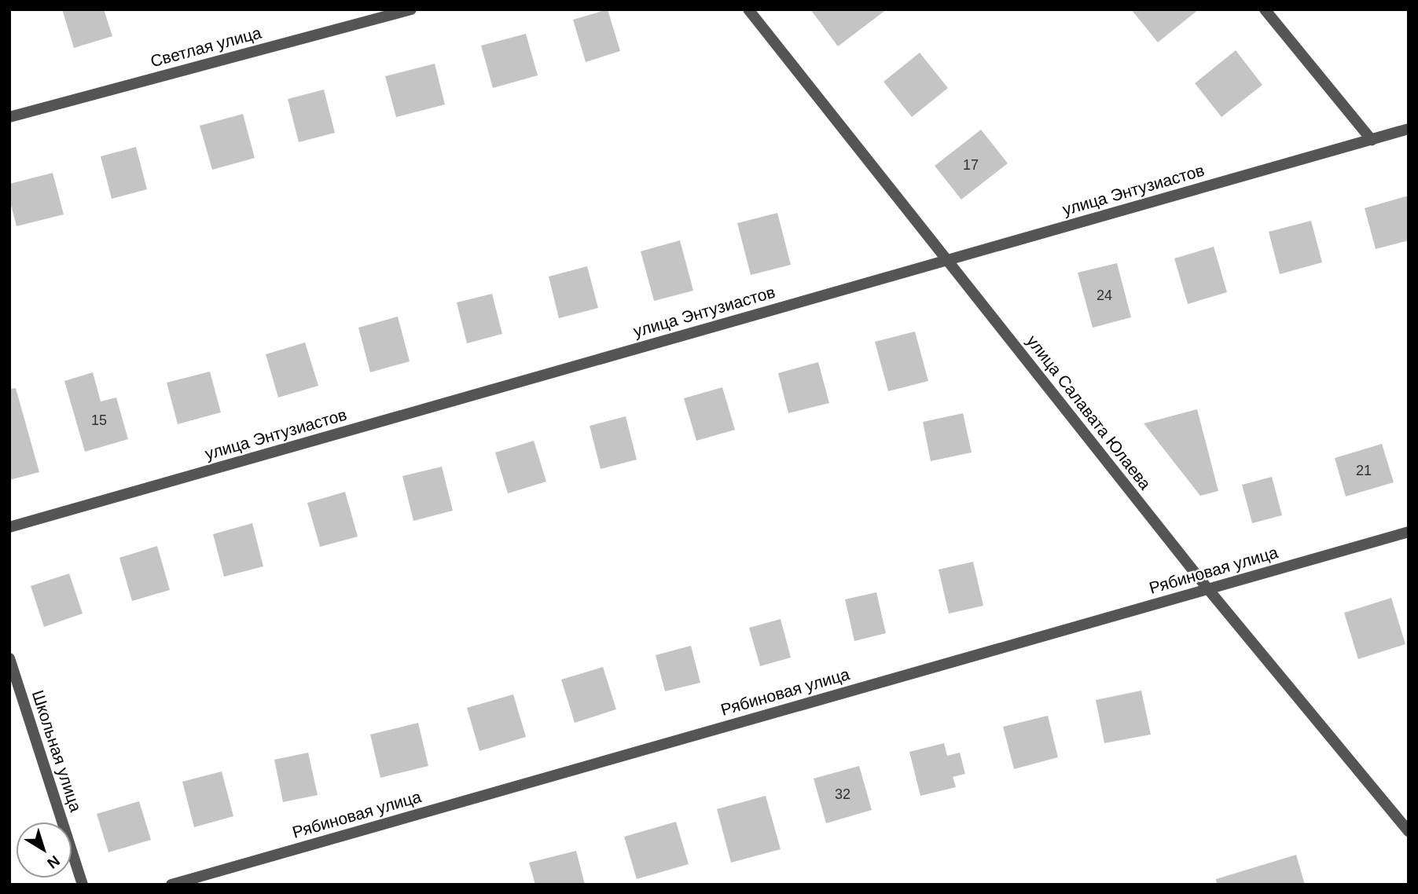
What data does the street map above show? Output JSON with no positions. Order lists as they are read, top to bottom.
{
  "streets": {
    "street": [
      "Светлая улица",
      "улица Энтузиастов",
      "улица Салавата Юлаева",
      "Рябиновая улица",
      "Школьная улица"
    ]
  },
  "crossings": [
    ["улица Энтузиастов", "улица Салавата Юлаева"],
    ["улица Салавата Юлаева", "Рябиновая улица"]
  ],
  "house_numbers": [
    "17",
    "24",
    "15",
    "21",
    "32"
  ],
  "north": "bottom right"
}
